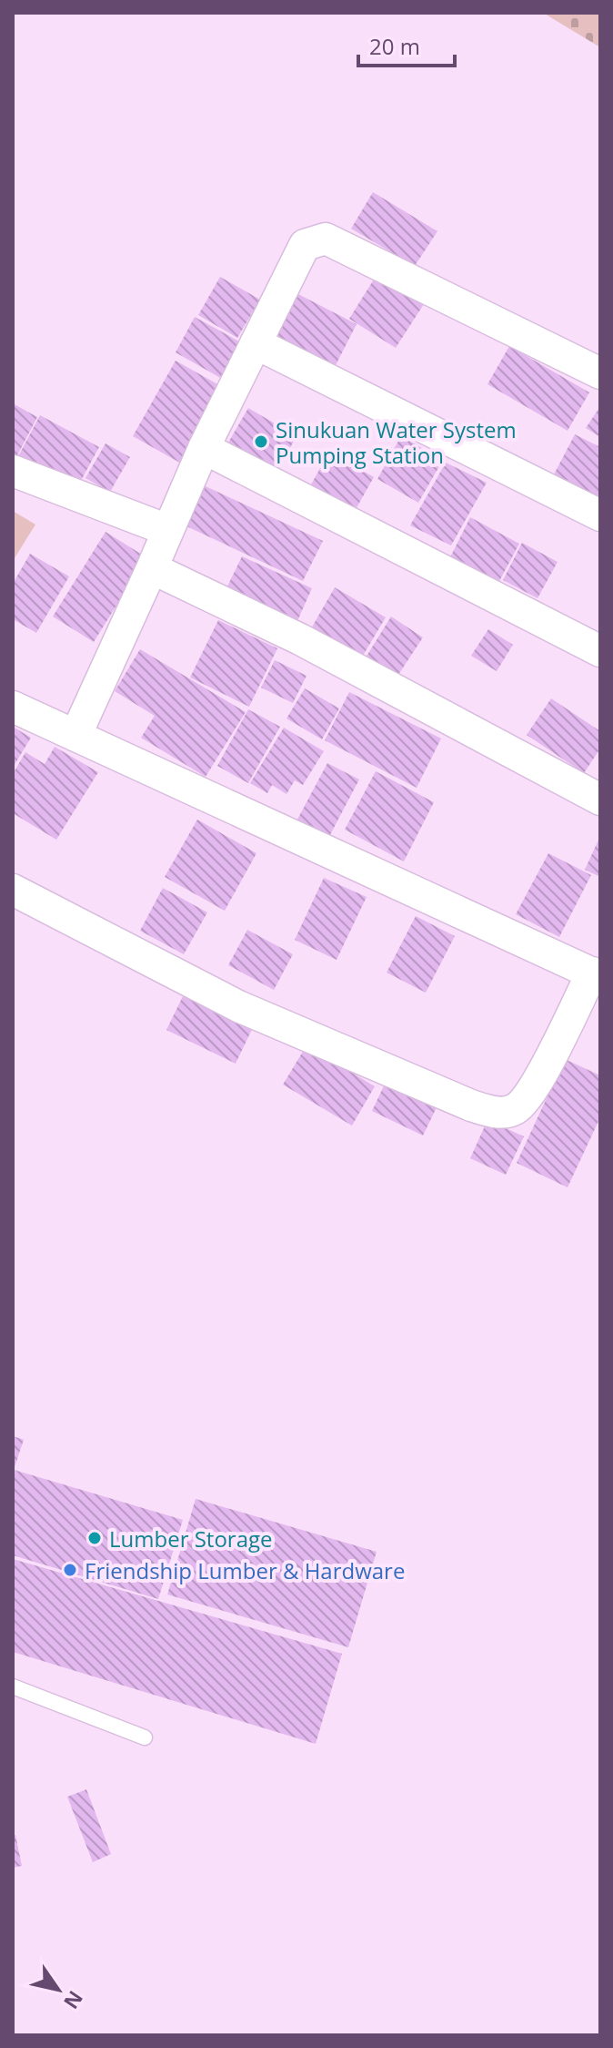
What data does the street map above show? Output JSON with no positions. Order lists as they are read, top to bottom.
{
  "places": ["Sinukuan Water System Pumping Station", "Lumber Storage", "Friendship Lumber & Hardware"],
  "scale_bar": "20 m",
  "north": "bottom right"
}
